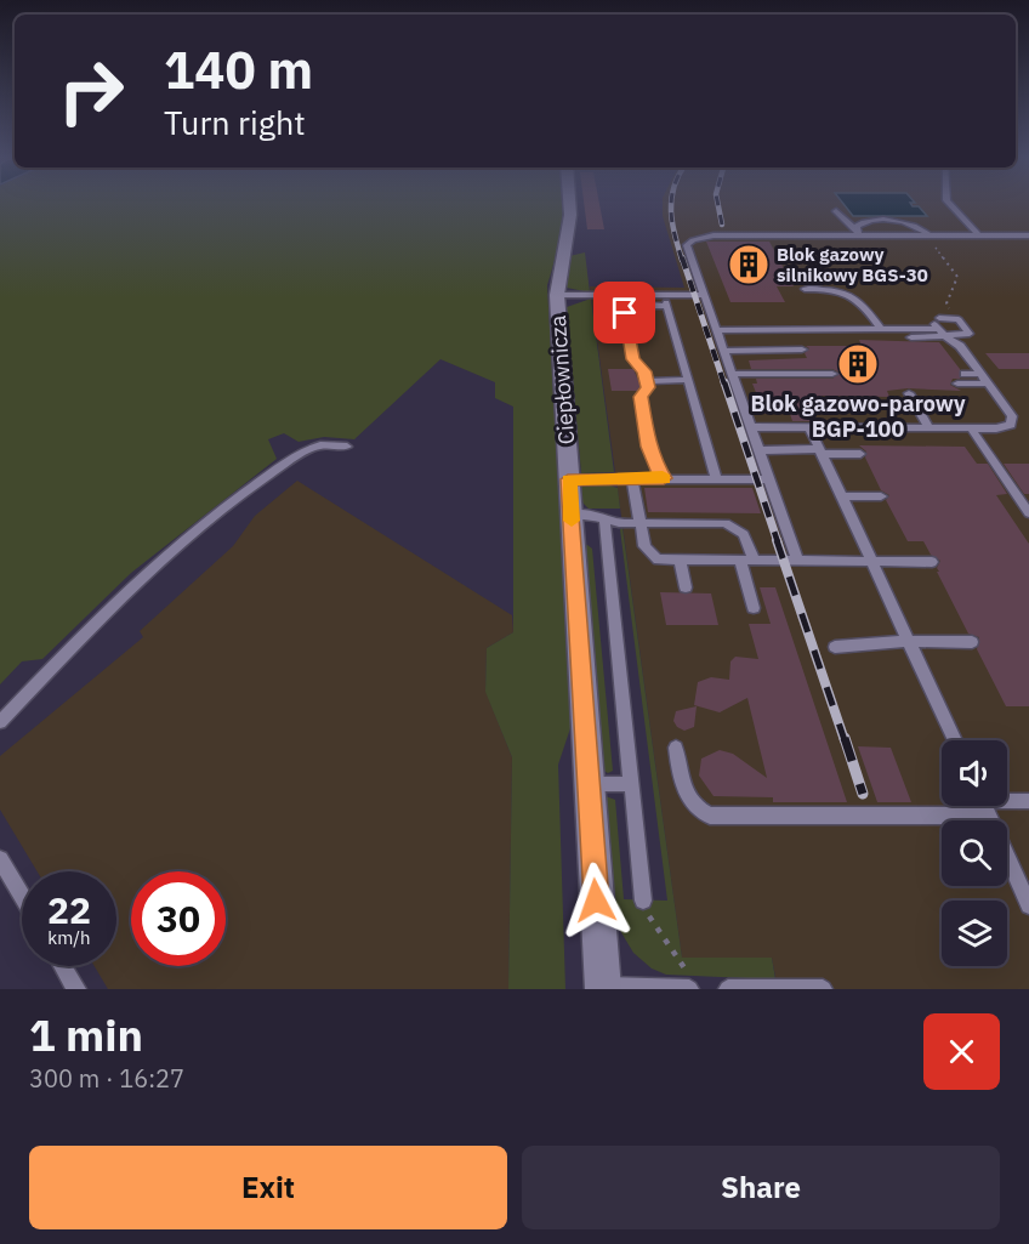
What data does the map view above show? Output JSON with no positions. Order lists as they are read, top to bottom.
{
  "streets": {
    "street": ["Ciepłownicza"]
  },
  "places": {
    "building": ["Blok gazowy silnikowy BGS-30", "Blok gazowo-parowy BGP-100"]
  },
  "page": {
    "turn": ["140 m", "Turn right"],
    "speed": "22 km/h",
    "limit": "30",
    "heading": ["1 min", "300 m · 16:27"],
    "buttons": ["Exit", "Share"]
  }
}
